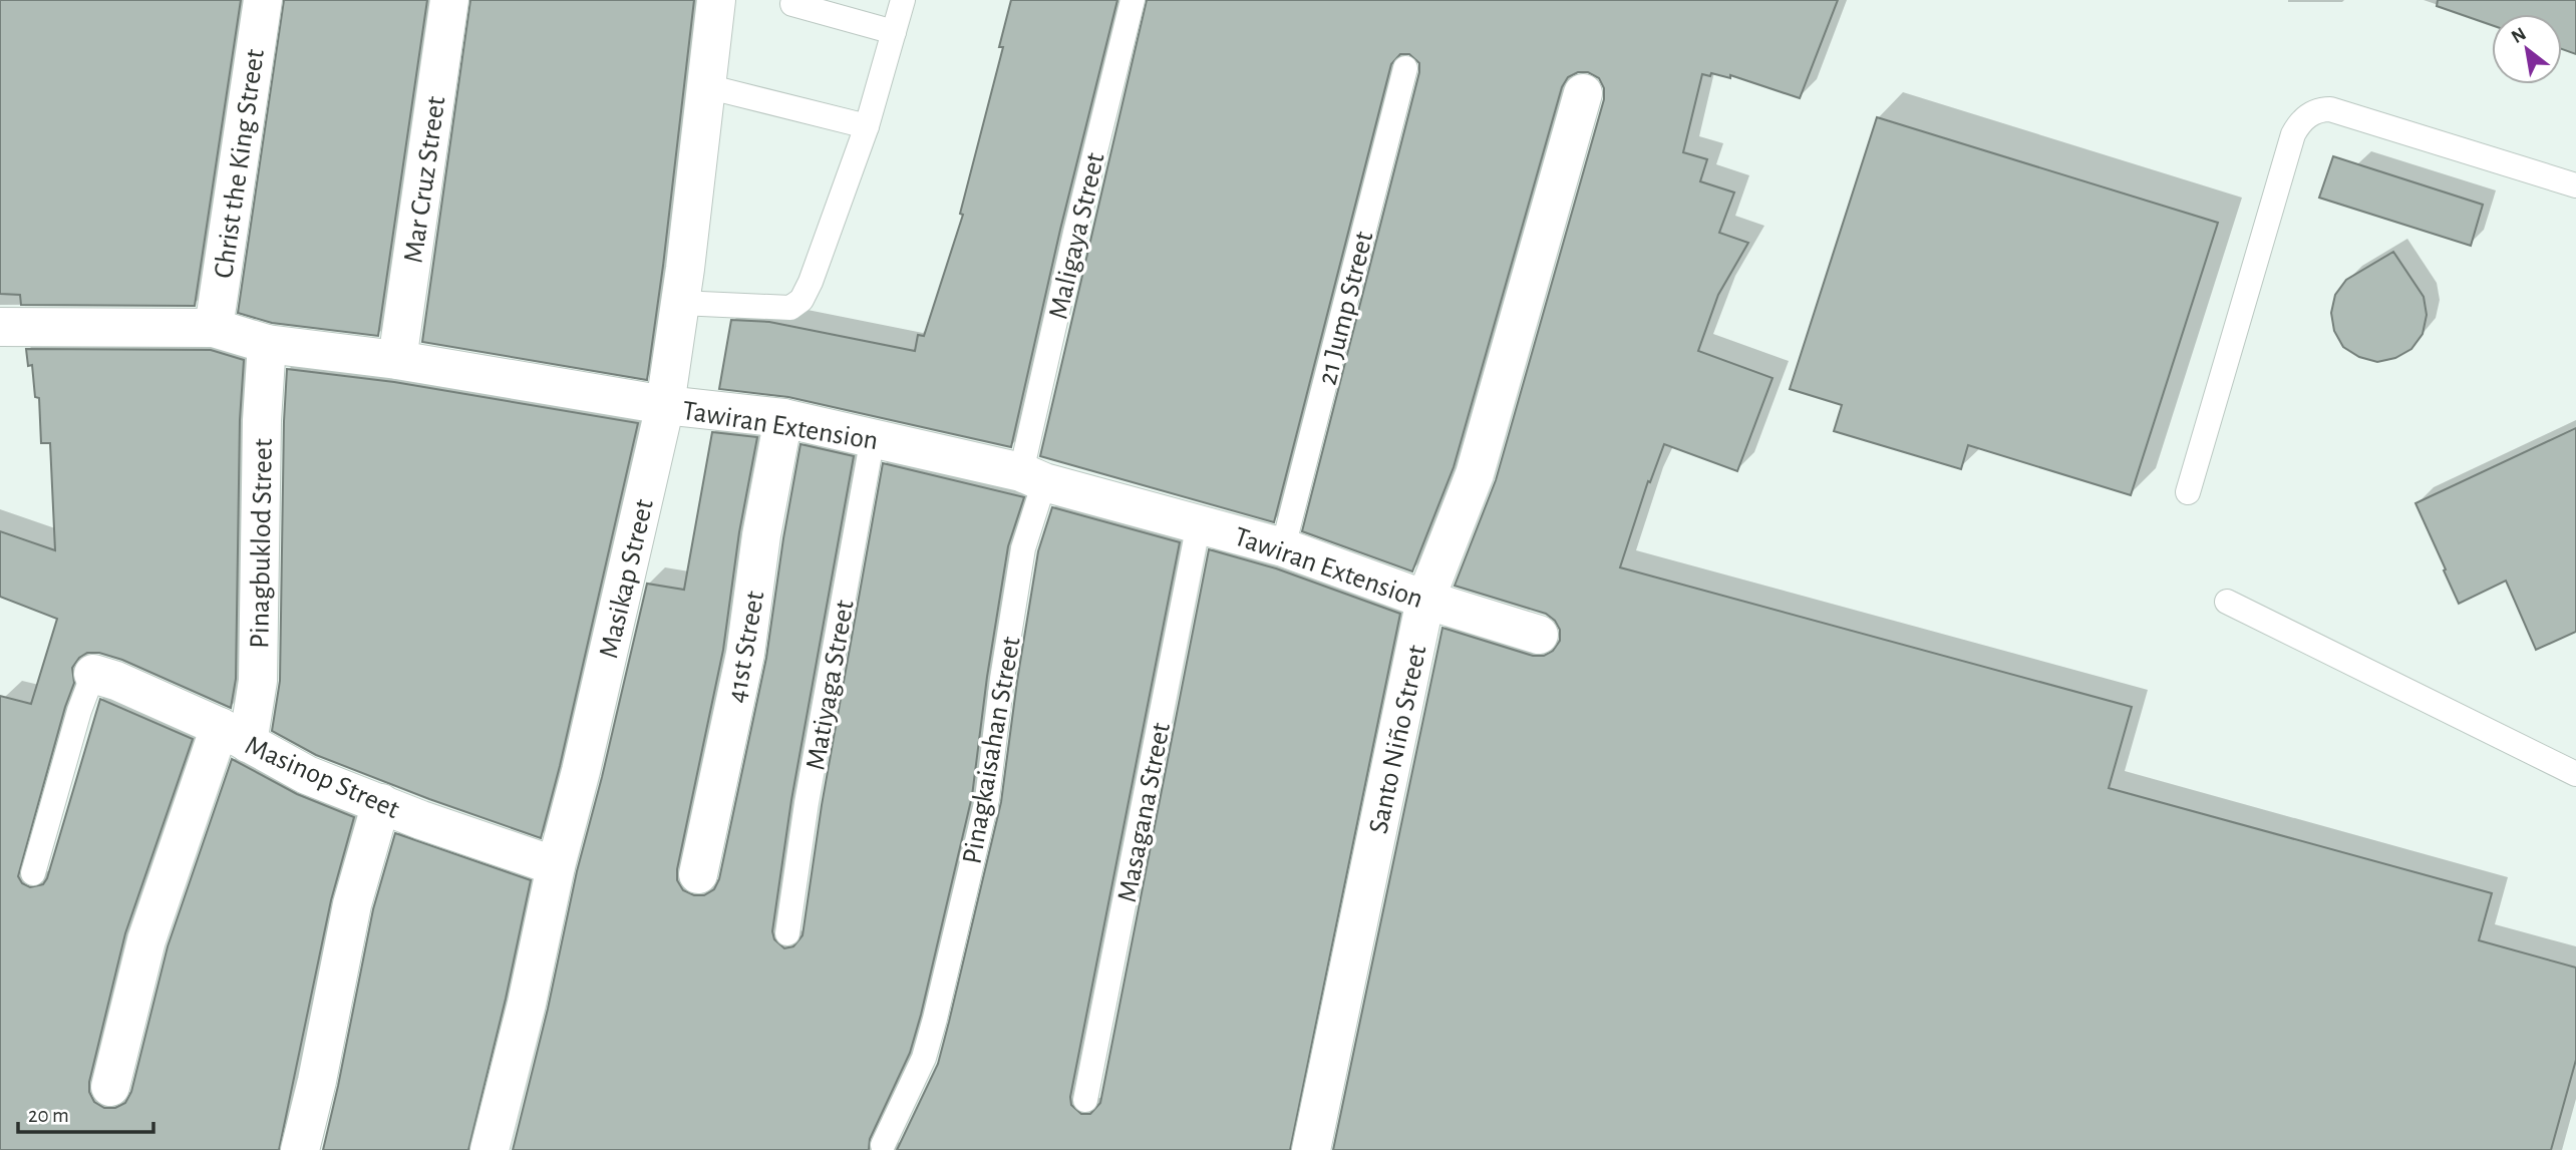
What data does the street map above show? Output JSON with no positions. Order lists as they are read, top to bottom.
{
  "streets": {
    "street": [
      "Christ the King Street",
      "Mar Cruz Street",
      "Tawiran Extension",
      "Pinagbuklod Street",
      "Masikap Street",
      "41st Street",
      "Santo Niño Street",
      "Masinop Street"
    ],
    "lane": [
      "Maligaya Street",
      "21 Jump Street",
      "Matiyaga Street",
      "Pinagkaisahan Street",
      "Masagana Street"
    ]
  },
  "crossings": [
    ["Christ the King Street", "Tawiran Extension"],
    ["Mar Cruz Street", "Tawiran Extension"],
    ["Maligaya Street", "Tawiran Extension"],
    ["Maligaya Street", "Pinagkaisahan Street"],
    ["21 Jump Street", "Tawiran Extension"],
    ["Tawiran Extension", "Pinagbuklod Street"],
    ["Tawiran Extension", "Masikap Street"],
    ["Tawiran Extension", "41st Street"],
    ["Tawiran Extension", "Matiyaga Street"],
    ["Tawiran Extension", "Santo Niño Street"],
    ["Tawiran Extension", "Pinagkaisahan Street"],
    ["Tawiran Extension", "Masagana Street"],
    ["Pinagbuklod Street", "Masinop Street"],
    ["Masikap Street", "Masinop Street"]
  ],
  "scale_bar": "20 m",
  "north": "top left"
}
